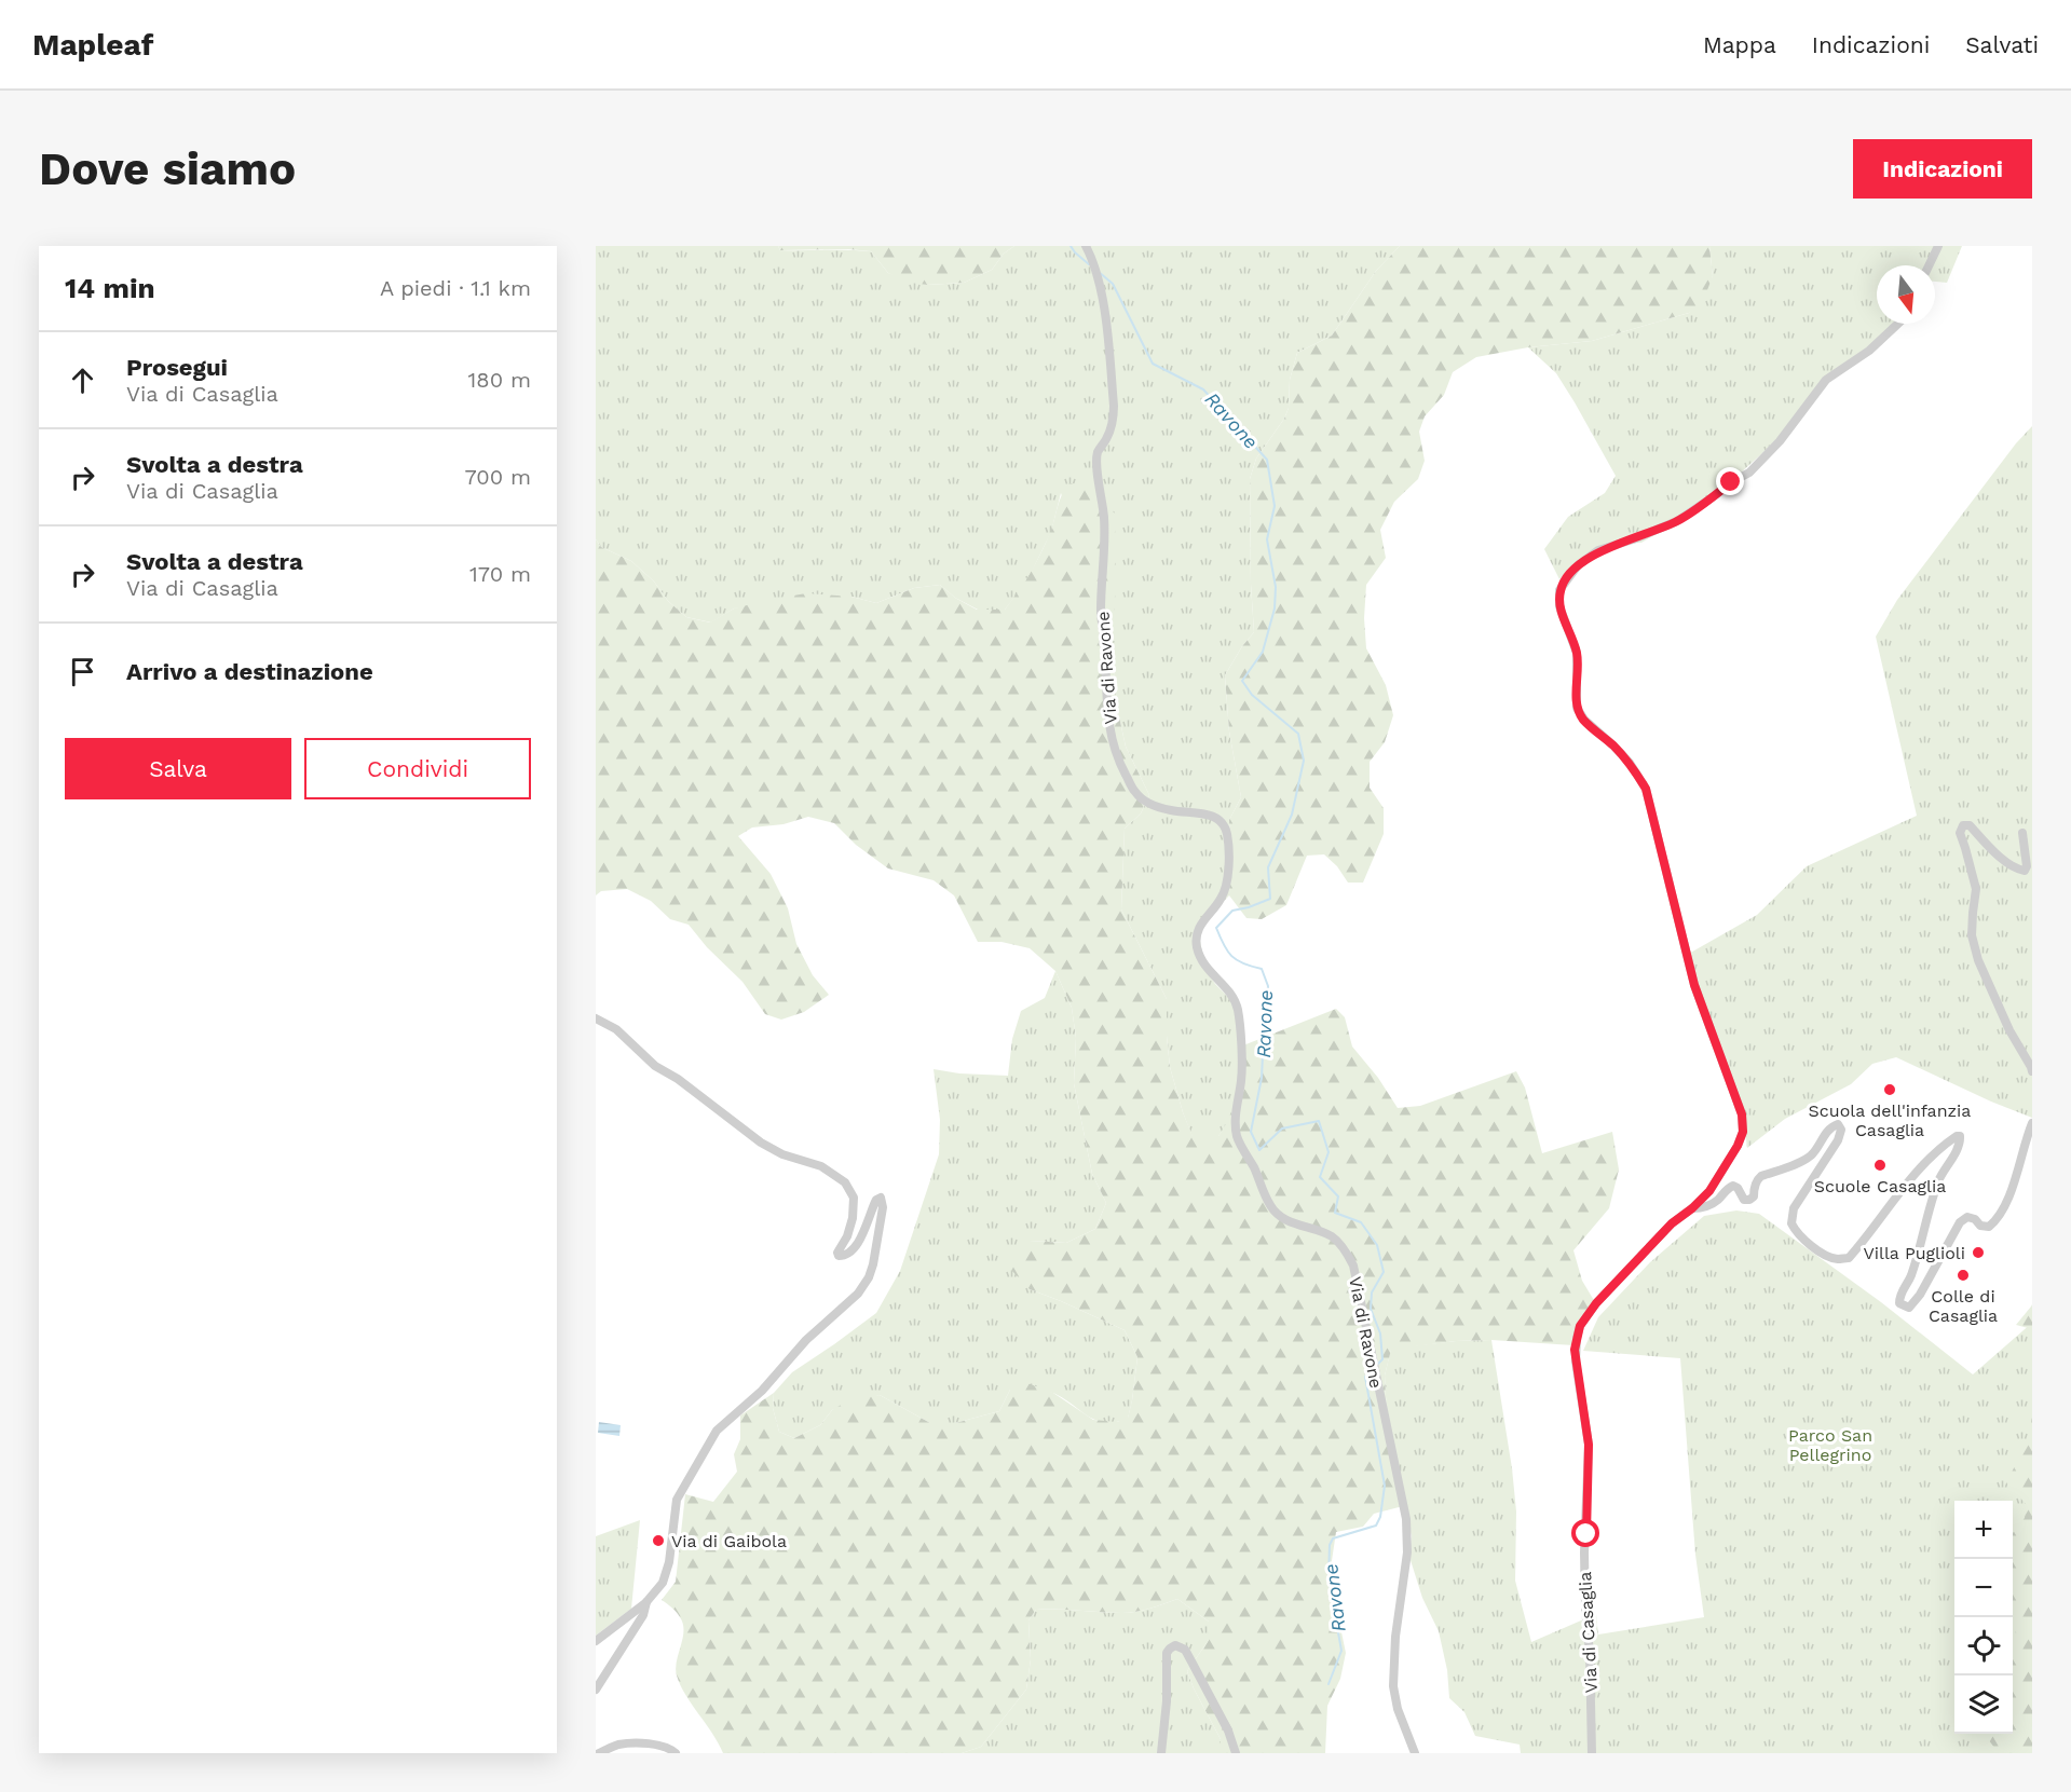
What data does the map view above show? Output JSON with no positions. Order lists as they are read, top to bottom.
{
  "streets": {
    "street": ["Via di Ravone", "Via di Casaglia"]
  },
  "water": ["Ravone"],
  "parks": ["Parco San Pellegrino"],
  "places": [
    "Scuola dell'infanzia Casaglia",
    "Scuole Casaglia",
    "Villa Puglioli",
    "Colle di Casaglia",
    "Via di Gaibola"
  ],
  "north": "bottom",
  "page": {
    "header": "Mapleaf",
    "nav": ["Mappa", "Indicazioni", "Salvati"],
    "buttons": [
      "Indicazioni",
      ["Salva", "Condividi"]
    ],
    "title": "Dove siamo",
    "heading": ["14 min", "A piedi · 1.1 km"],
    "list": [
      ["Prosegui", "Via di Casaglia", "180 m"],
      ["Svolta a destra", "Via di Casaglia", "700 m"],
      ["Svolta a destra", "Via di Casaglia", "170 m"],
      "Arrivo a destinazione"
    ],
    "map_buttons": ["+", "−"]
  }
}
